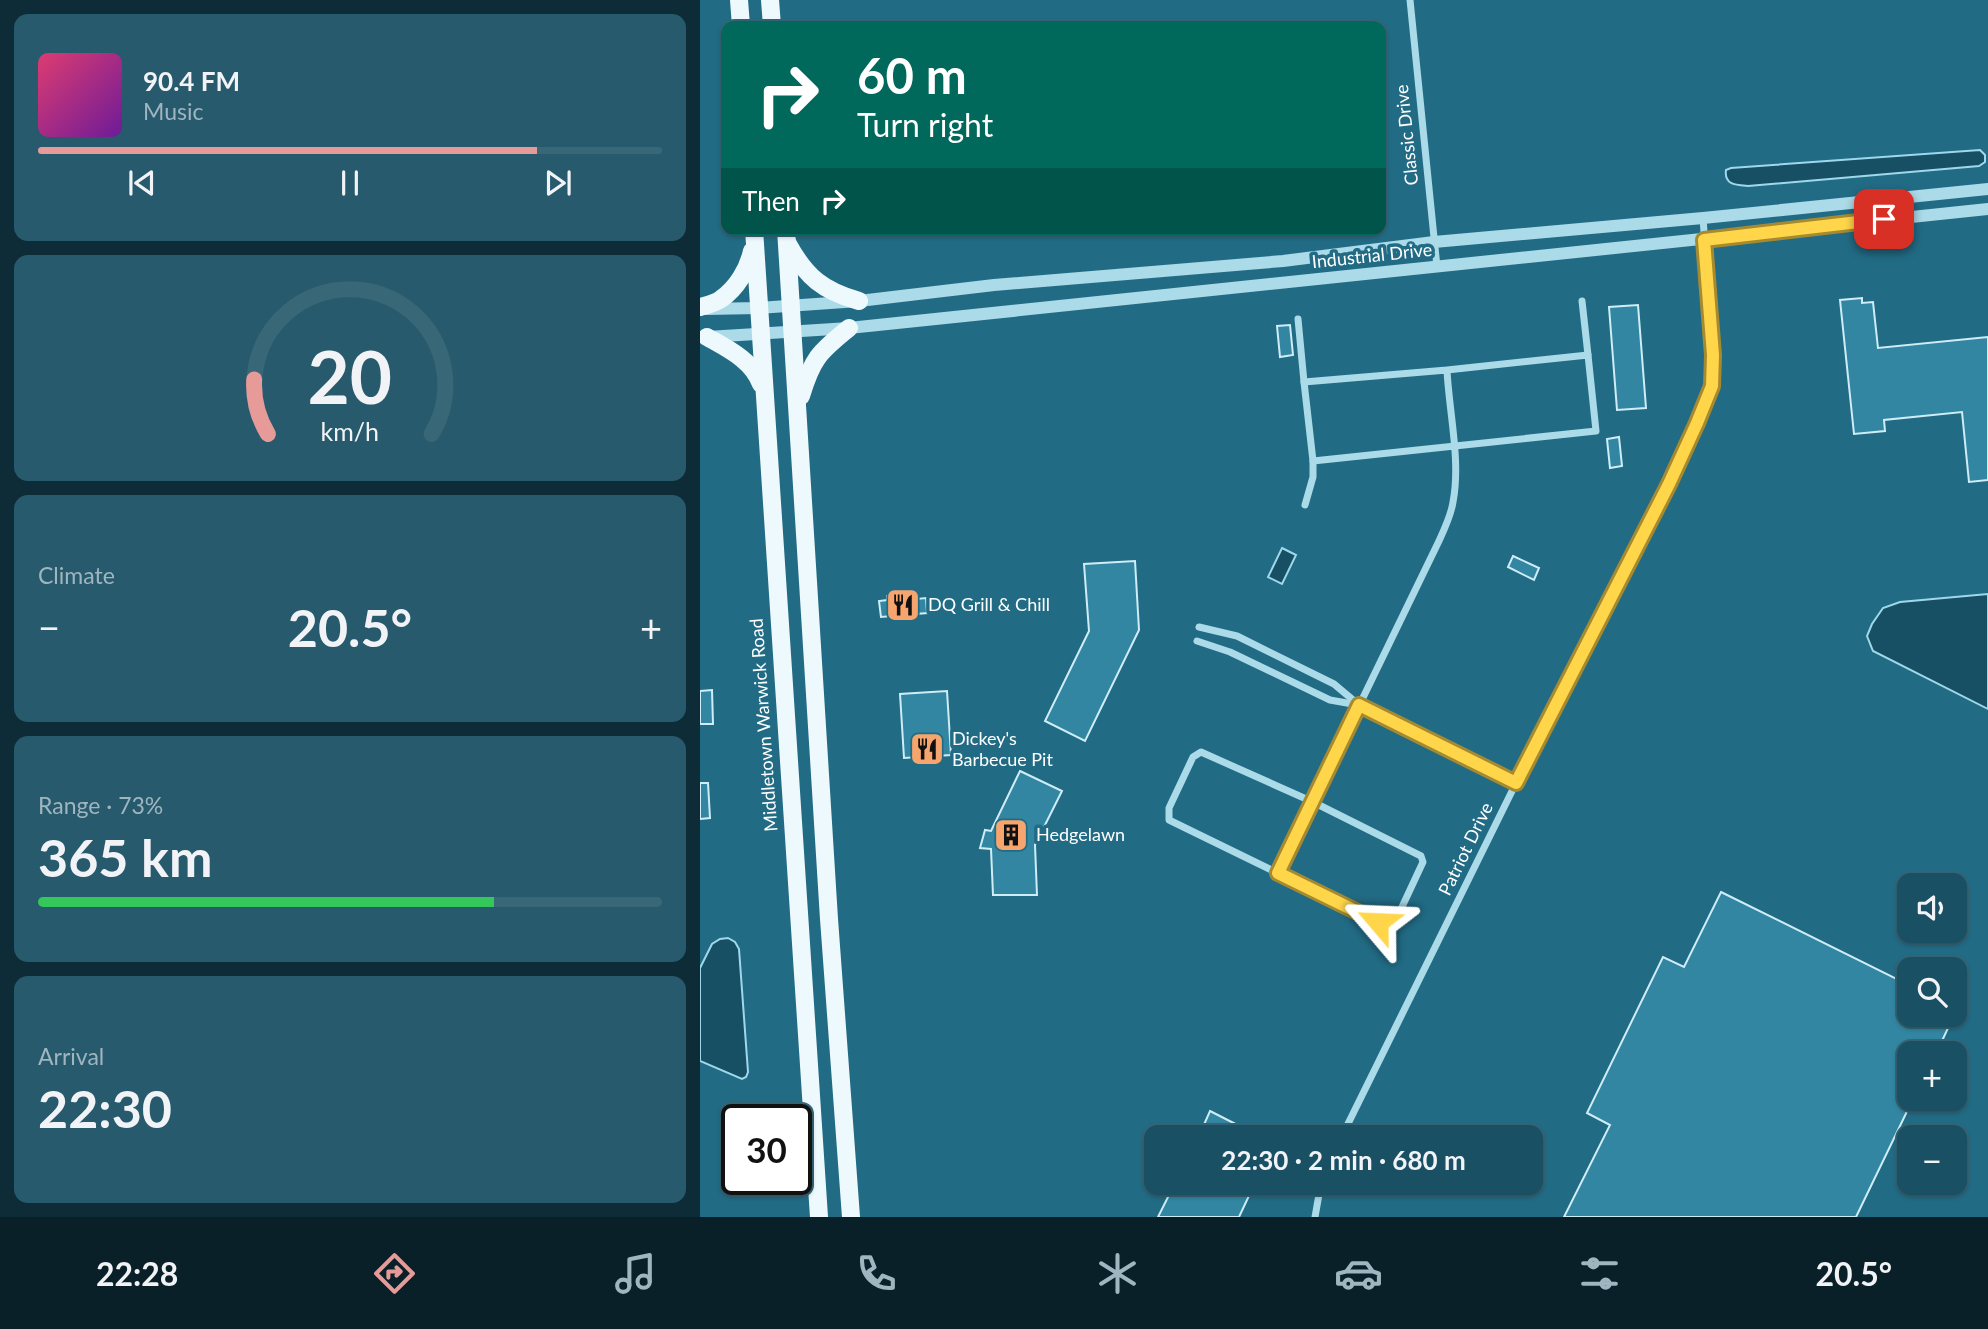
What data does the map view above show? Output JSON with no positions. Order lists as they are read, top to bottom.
{
  "streets": {
    "main road": ["Middletown Warwick Road"],
    "street": ["Classic Drive", "Industrial Drive", "Patriot Drive"]
  },
  "crossings": [
    ["Classic Drive", "Industrial Drive"],
    ["Industrial Drive", "Middletown Warwick Road"],
    ["Industrial Drive", "Patriot Drive"]
  ],
  "places": {
    "restaurant": ["DQ Grill & Chill", "Dickey's Barbecue Pit"],
    "building": ["Hedgelawn"]
  },
  "page": {
    "turn": ["60 m", "Turn right"],
    "song": ["90.4 FM", "Music"],
    "then": "Then",
    "tile": [
      "Climate",
      ["Range · 73%", "365 km"],
      ["Arrival", "22:30"]
    ],
    "heat": ["−", "20.5°", "+"],
    "map_buttons": ["+", "−"],
    "limit": "30",
    "trip": "22:30 · 2 min · 680 m",
    "tabs": ["22:28", "20.5°"],
    "gauge": ["20", "km/h"]
  }
}
